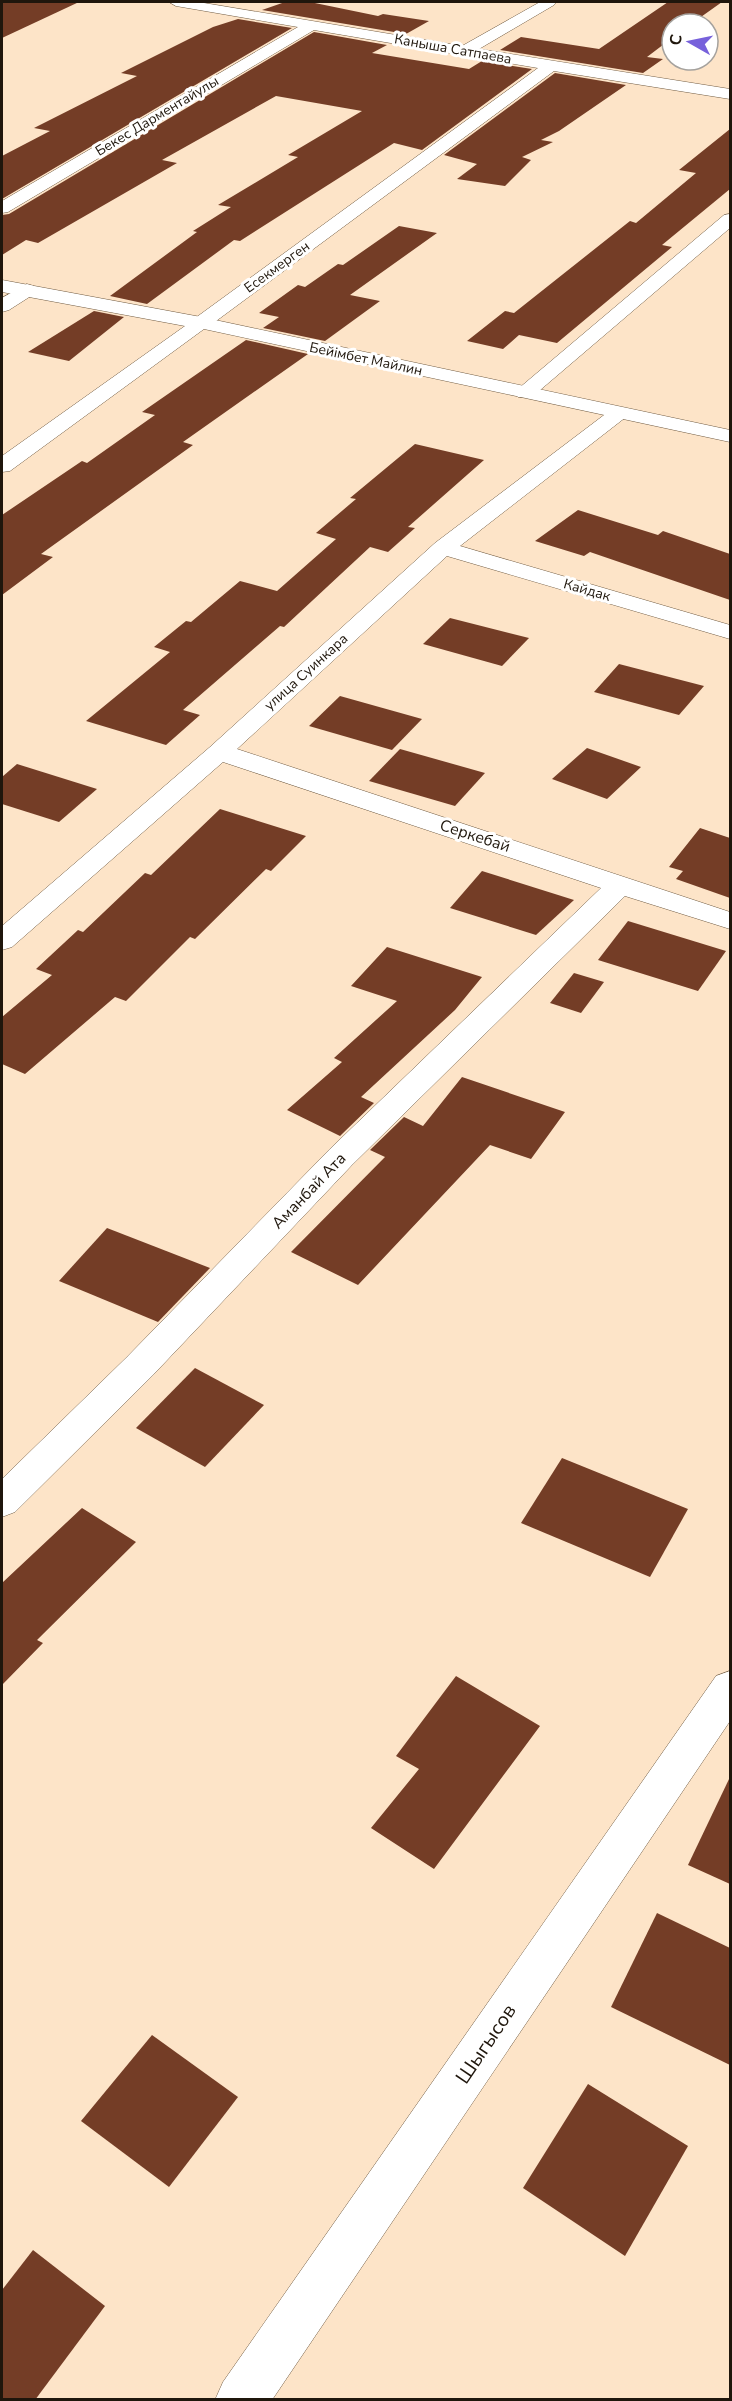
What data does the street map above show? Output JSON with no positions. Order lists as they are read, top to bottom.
{
  "streets": {
    "street": [
      "Каныша Сатпаева",
      "Бекес Дарментайулы",
      "Eсекмерген",
      "Бейімбет Майлин",
      "Кайдак",
      "улица Суинкара",
      "Серкебай",
      "Аманбай Ата",
      "Шыгысов"
    ]
  },
  "crossings": [
    ["Каныша Сатпаева", "Бекес Дарментайулы"],
    ["Каныша Сатпаева", "Eсекмерген"],
    ["Eсекмерген", "Бейімбет Майлин"],
    ["Бейімбет Майлин", "улица Суинкара"],
    ["Кайдак", "улица Суинкара"],
    ["улица Суинкара", "Серкебай"],
    ["Серкебай", "Аманбай Ата"]
  ],
  "north": "left"
}
